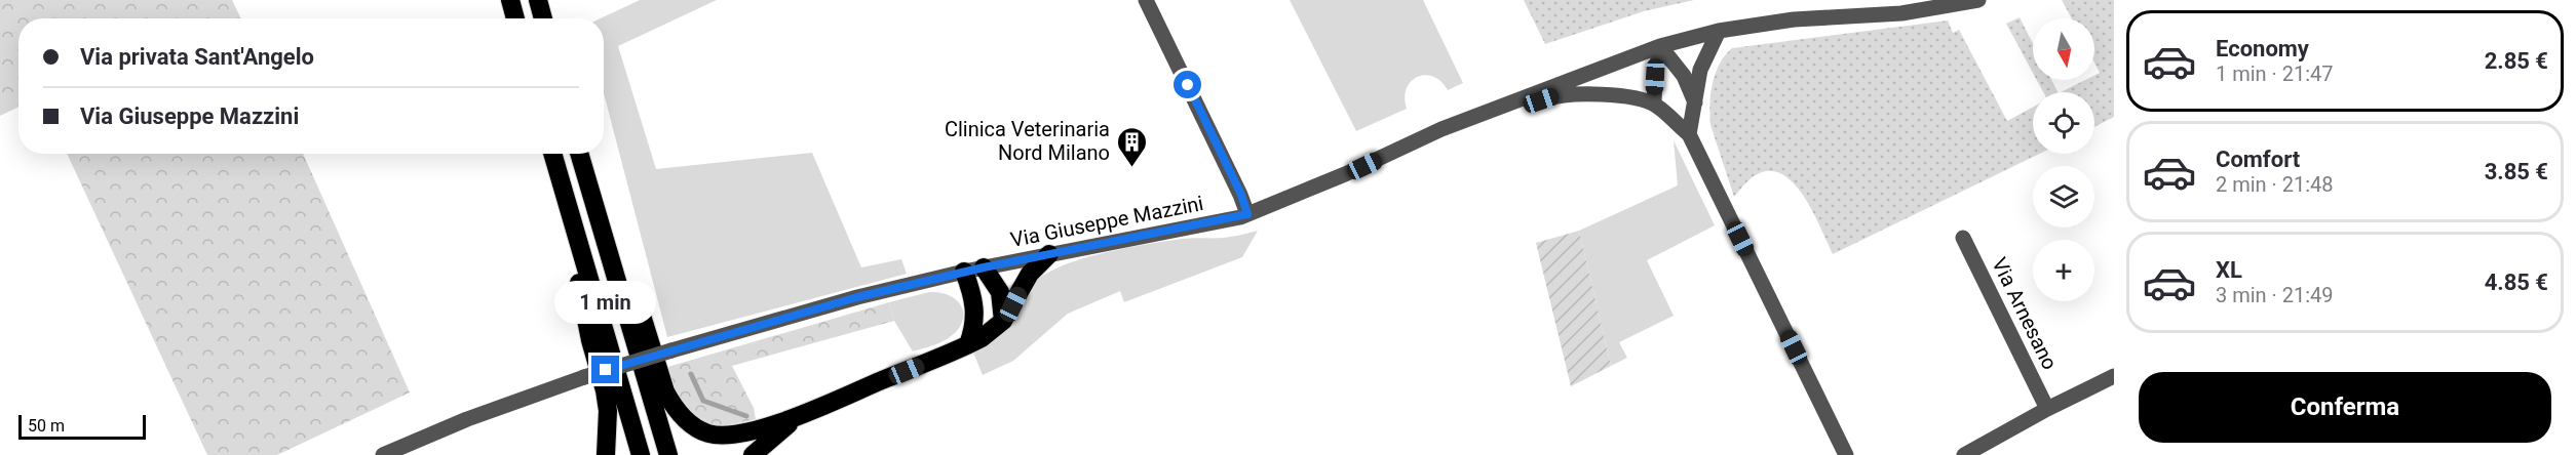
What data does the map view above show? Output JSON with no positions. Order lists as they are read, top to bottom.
{
  "streets": {
    "street": ["Via Giuseppe Mazzini", "Via Arnesano"]
  },
  "places": {
    "building": ["Clinica Veterinaria Nord Milano"]
  },
  "scale_bar": "50 m",
  "north": "bottom",
  "page": {
    "list": [
      {
        "name": "Economy",
        "note": "1 min · 21:47",
        "value": "2.85 €"
      },
      {
        "name": "Comfort",
        "note": "2 min · 21:48",
        "value": "3.85 €"
      },
      {
        "name": "XL",
        "note": "3 min · 21:49",
        "value": "4.85 €"
      }
    ],
    "map_buttons": "+",
    "banner": ["Via privata Sant'Angelo", "Via Giuseppe Mazzini"],
    "bubble": "1 min",
    "buttons": "Conferma",
    "scale": "50 m"
  }
}
